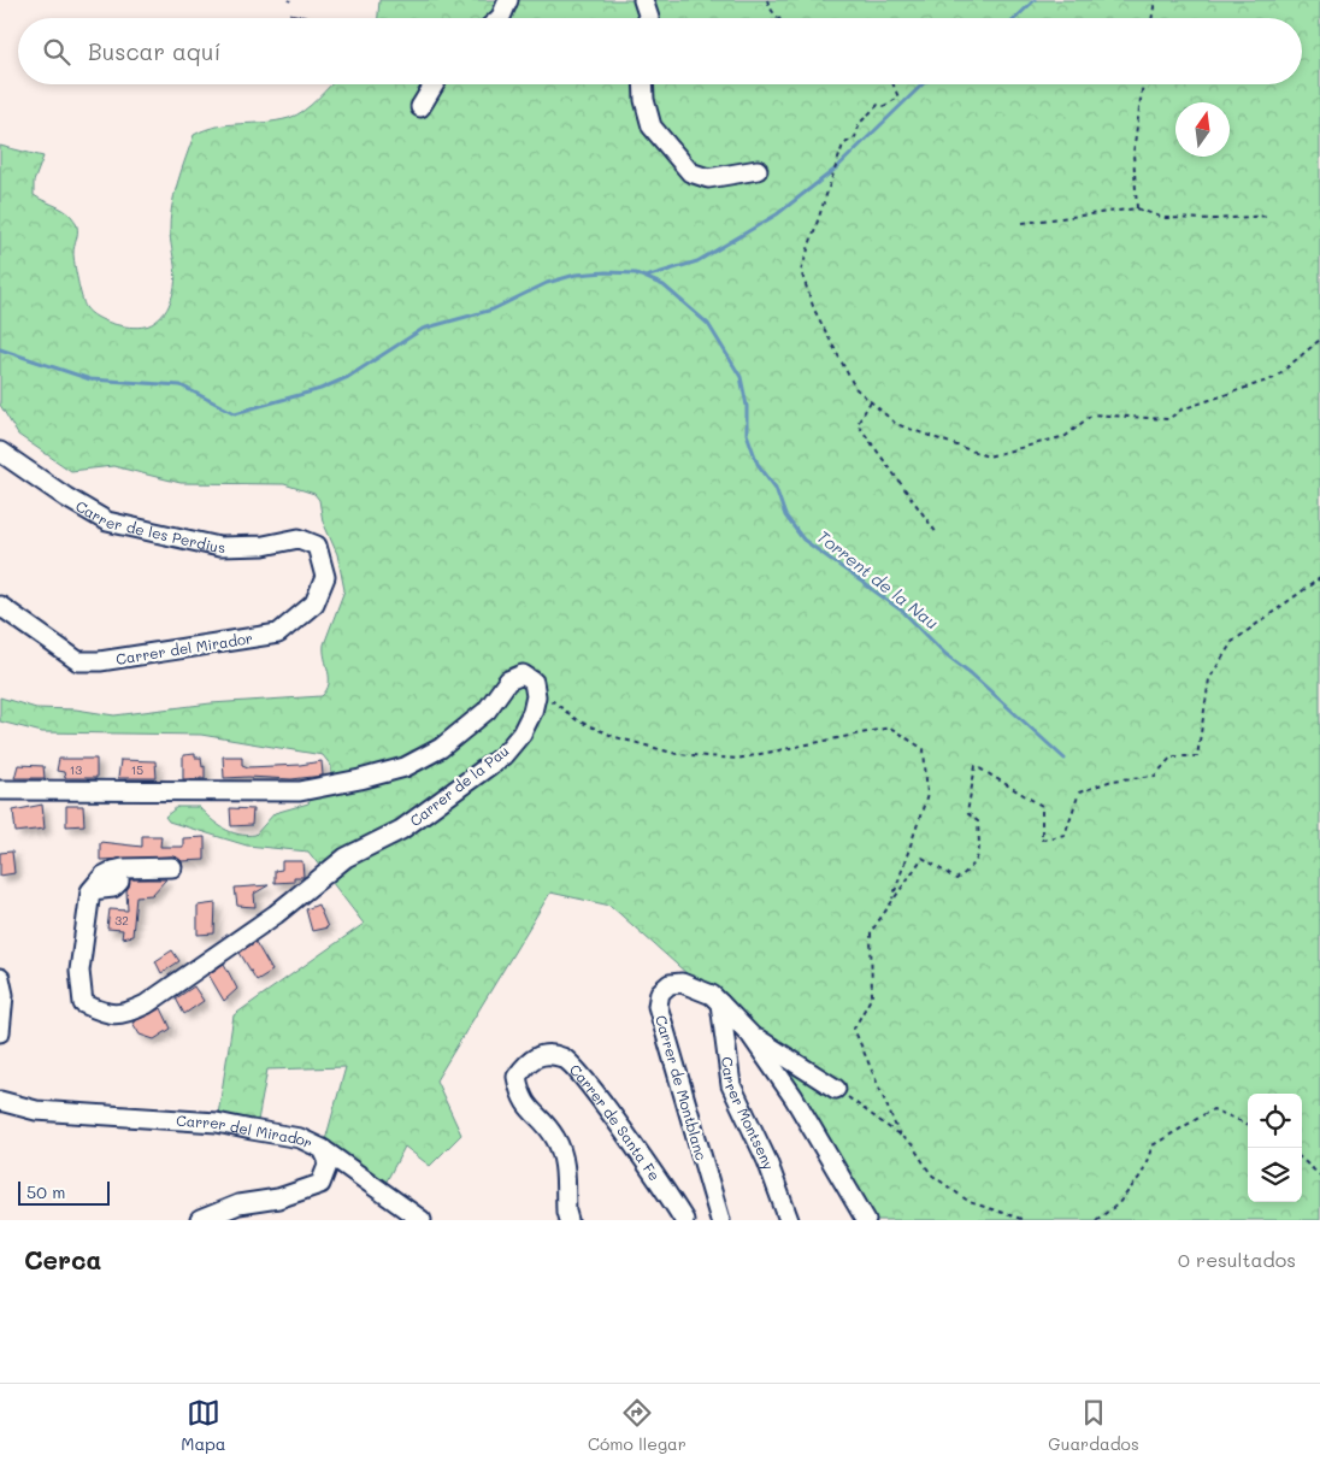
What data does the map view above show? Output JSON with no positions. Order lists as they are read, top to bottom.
{
  "streets": {
    "street": [
      "Carrer de les Perdius",
      "Carrer del Mirador",
      "Carrer de la Pau",
      "Carrer de Montblanc",
      "Carrer Montseny",
      "Carrer de Santa Fe"
    ]
  },
  "crossings": [
    ["Carrer de les Perdius", "Carrer del Mirador"],
    ["Carrer de Montblanc", "Carrer Montseny"]
  ],
  "water": ["Torrent de la Nau"],
  "house_numbers": ["13", "15", "32"],
  "scale_bar": "50 m",
  "north": "top",
  "page": {
    "search": "Buscar aquí",
    "scale": "50 m",
    "heading": ["Cerca", "0 resultados"],
    "nav": ["Mapa", "Cómo llegar", "Guardados"]
  }
}
